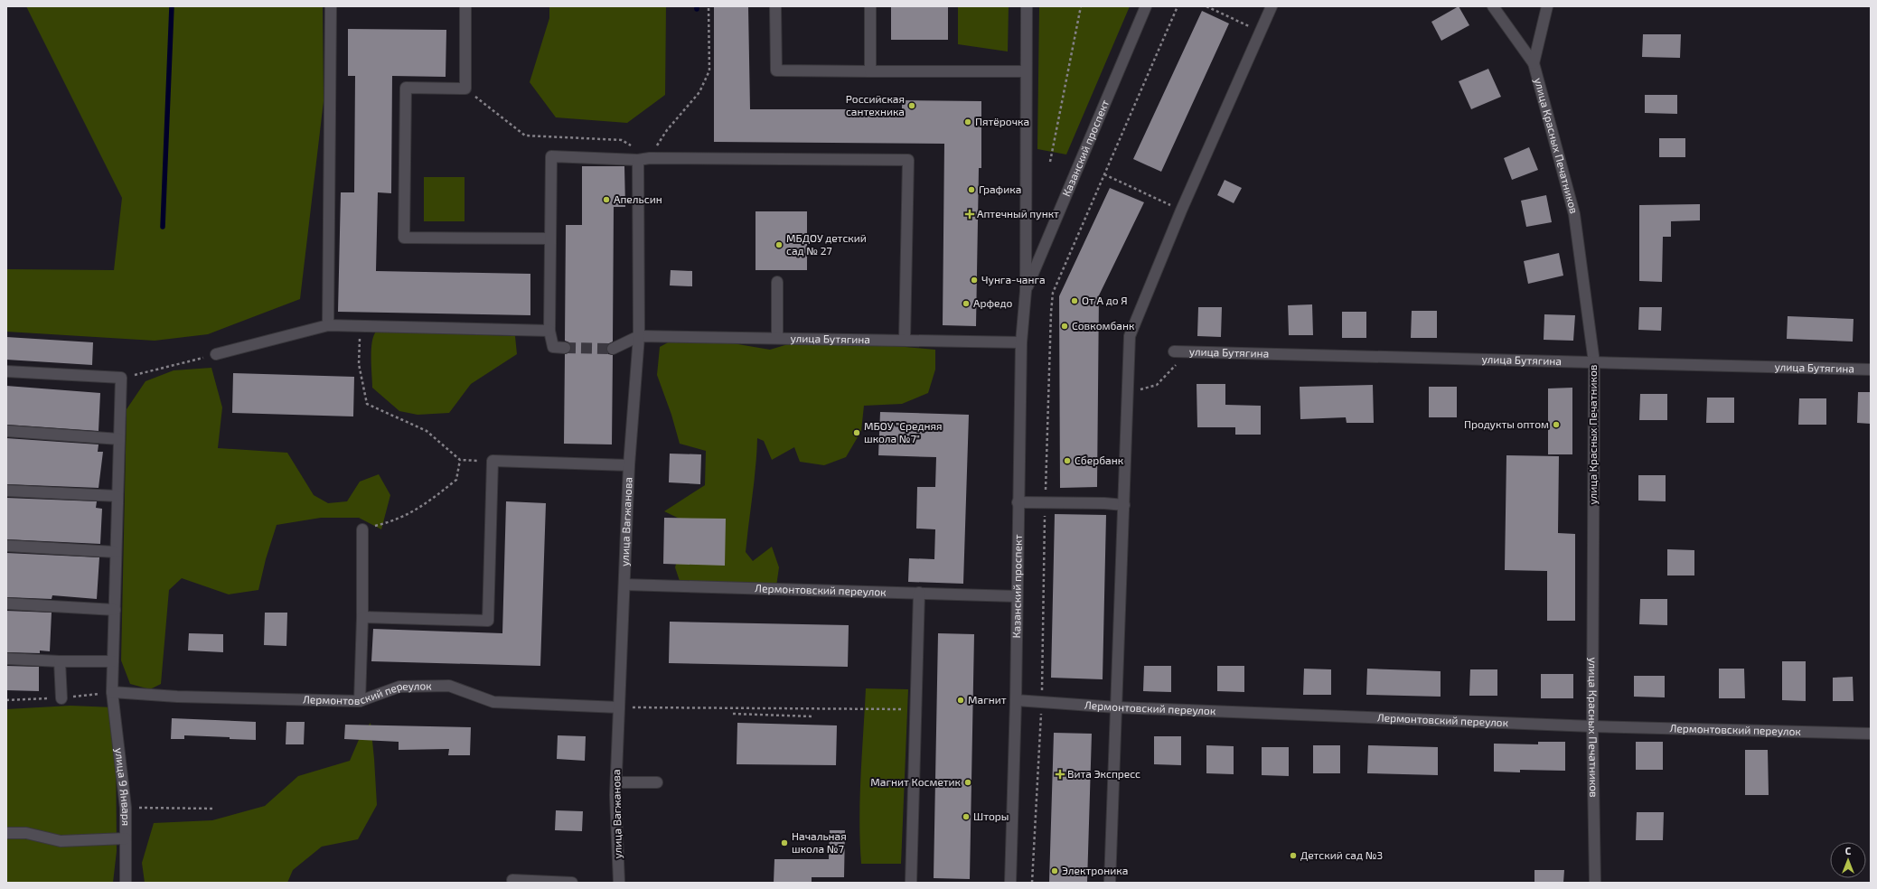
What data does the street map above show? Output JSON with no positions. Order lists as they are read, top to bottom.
{
  "streets": {
    "street": [
      "улица Красных Печатников",
      "Казанский проспект",
      "улица Бутягина",
      "улица Вагжанова",
      "Лермонтовский переулок",
      "улица 9 Января"
    ]
  },
  "crossings": [
    ["улица Красных Печатников", "улица Бутягина"],
    ["улица Красных Печатников", "Лермонтовский переулок"],
    ["Казанский проспект", "улица Бутягина"],
    ["Казанский проспект", "Лермонтовский переулок"],
    ["улица Бутягина", "улица Вагжанова"],
    ["улица Вагжанова", "Лермонтовский переулок"],
    ["Лермонтовский переулок", "улица 9 Января"]
  ],
  "places": {
    "other": [
      "Российская сантехника",
      "Пятёрочка",
      "Графика",
      "Апельсин",
      "МБДОУ детский сад № 27",
      "Чунга-чанга",
      "От А до Я",
      "Арфедо",
      "Совкомбанк",
      "Продукты оптом",
      "МБОУ \"Средняя школа №7\"",
      "Сбербанк",
      "Магнит",
      "Магнит Косметик",
      "Шторы",
      "Начальная школа №7",
      "Детский сад №3",
      "Электроника"
    ],
    "health": ["Аптечный пункт", "Вита Экспресс"]
  },
  "north": "top"
}
